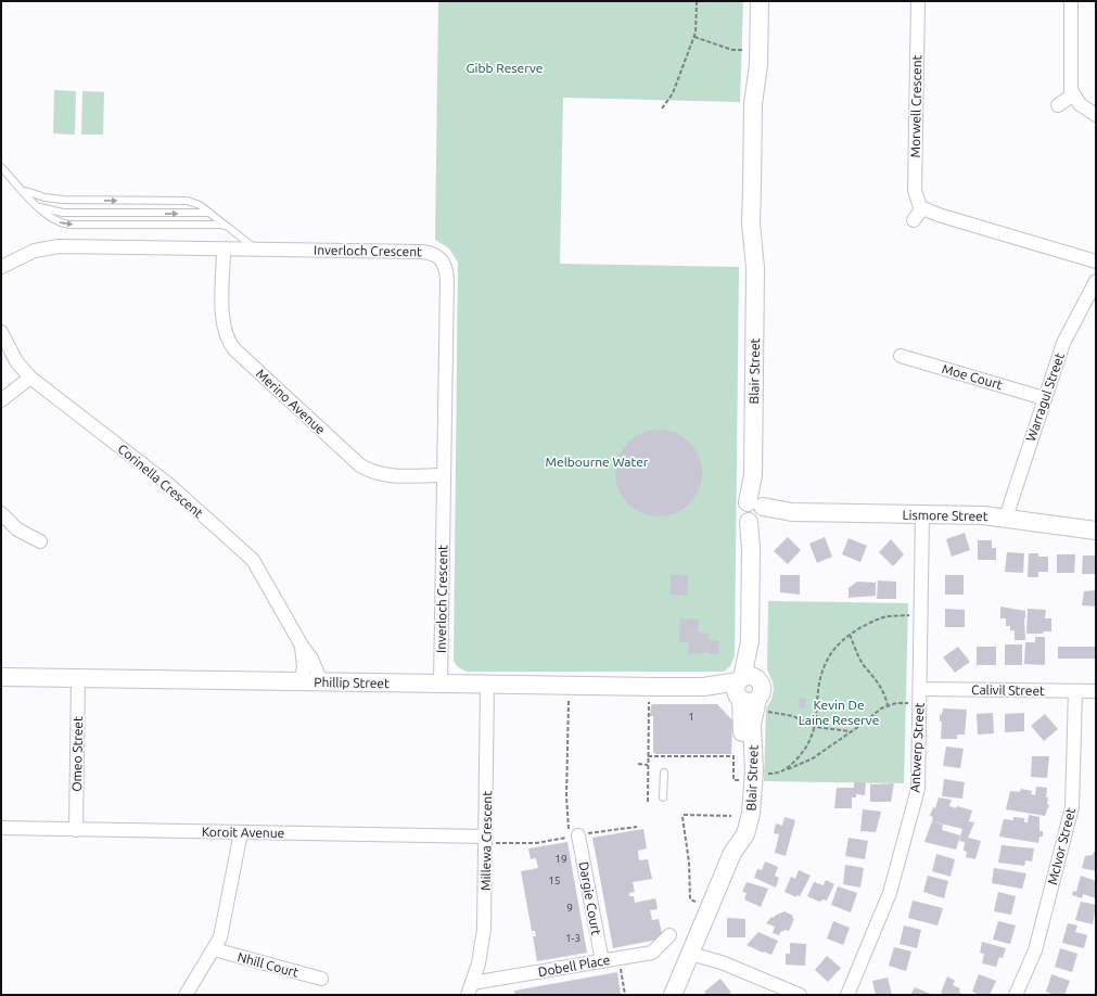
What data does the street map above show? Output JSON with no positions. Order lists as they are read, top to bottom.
{
  "streets": {
    "street": [
      "Morwell Crescent",
      "Inverloch Crescent",
      "Blair Street",
      "Moe Court",
      "Warragul Street",
      "Merino Avenue",
      "Corinella Crescent",
      "Lismore Street",
      "Phillip Street",
      "Calivil Street",
      "Antwerp Street",
      "Omeo Street",
      "Koroit Avenue",
      "Millewa Crescent",
      "McIvor Street",
      "Dargie Court",
      "Nhill Court",
      "Dobell Place"
    ]
  },
  "crossings": [
    ["Inverloch Crescent", "Merino Avenue"],
    ["Inverloch Crescent", "Phillip Street"],
    ["Blair Street", "Lismore Street"],
    ["Blair Street", "Phillip Street"],
    ["Moe Court", "Warragul Street"],
    ["Warragul Street", "Lismore Street"],
    ["Corinella Crescent", "Phillip Street"],
    ["Lismore Street", "Antwerp Street"],
    ["Phillip Street", "Omeo Street"],
    ["Phillip Street", "Millewa Crescent"],
    ["Calivil Street", "Antwerp Street"],
    ["Calivil Street", "McIvor Street"],
    ["Omeo Street", "Koroit Avenue"],
    ["Koroit Avenue", "Millewa Crescent"],
    ["Millewa Crescent", "Dobell Place"],
    ["Dargie Court", "Dobell Place"]
  ],
  "parks": ["Gibb Reserve", "Melbourne Water", "Kevin De Laine Reserve"],
  "house_numbers": [
    "1",
    "19",
    "15",
    "9",
    "1-3"
  ]
}
